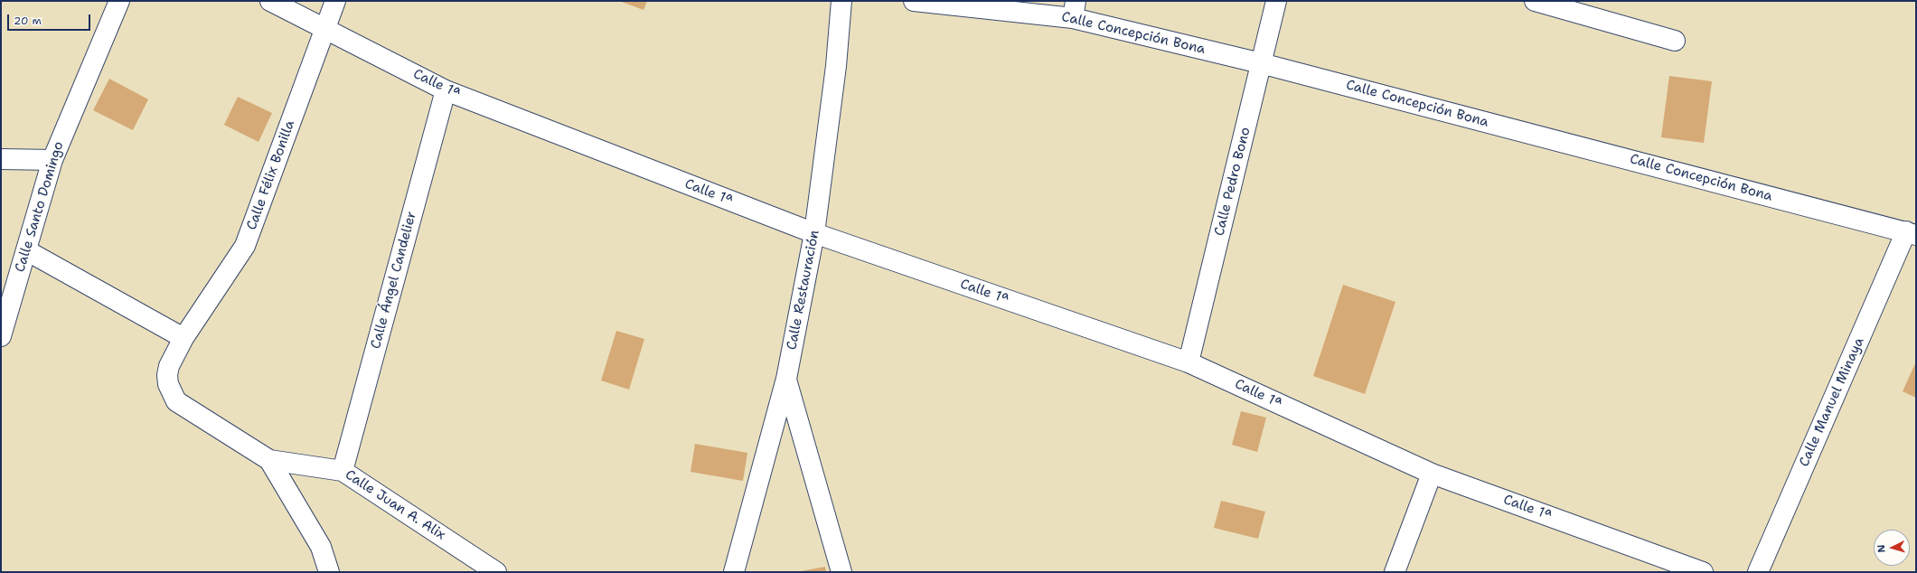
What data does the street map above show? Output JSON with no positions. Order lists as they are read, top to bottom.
{
  "streets": {
    "street": [
      "Calle Concepción Bona",
      "Calle 1ª",
      "Calle Félix Bonilla",
      "Calle Pedro Bono",
      "Calle Santo Domingo",
      "Calle Ángel Candelier",
      "Calle Restauración",
      "Calle Manuel Minaya",
      "Calle Juan A. Alix"
    ]
  },
  "crossings": [
    ["Calle Concepción Bona", "Calle Pedro Bono"],
    ["Calle Concepción Bona", "Calle Manuel Minaya"],
    ["Calle 1ª", "Calle Félix Bonilla"],
    ["Calle 1ª", "Calle Pedro Bono"],
    ["Calle 1ª", "Calle Ángel Candelier"],
    ["Calle 1ª", "Calle Restauración"],
    ["Calle Félix Bonilla", "Calle Juan A. Alix"],
    ["Calle Ángel Candelier", "Calle Juan A. Alix"]
  ],
  "scale_bar": "20 m",
  "north": "left"
}
